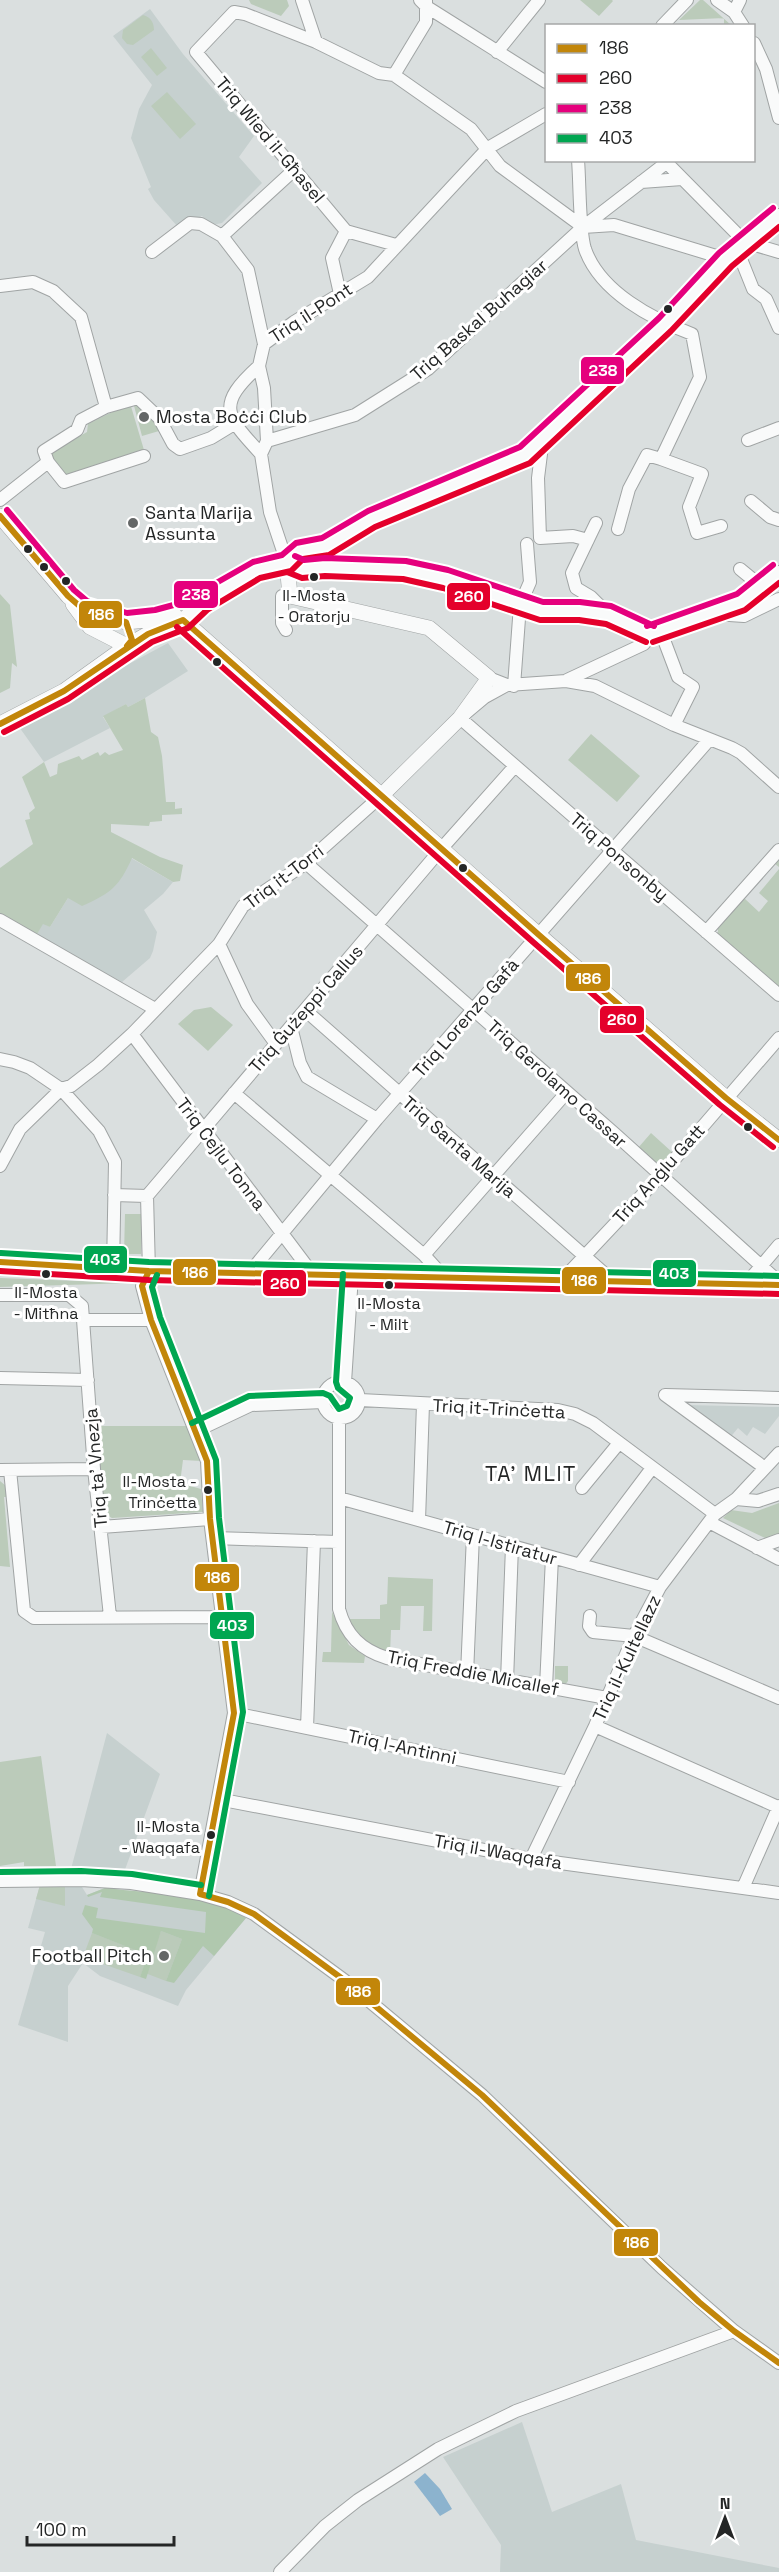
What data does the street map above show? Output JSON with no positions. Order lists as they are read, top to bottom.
{
  "streets": {
    "main road": ["Triq it-Torri"],
    "street": [
      "Triq Wied il-Għasel",
      "Triq il-Pont",
      "Triq Baskal Buhagiar",
      "Triq Ponsonby",
      "Triq Ġużeppi Callus",
      "Triq Lorenzo Gafà",
      "Triq Gerolamo Cassar",
      "Triq Santa Marija",
      "Triq Ċejlu Tonna",
      "Triq Anġlu Gatt",
      "Triq it-Trinċetta",
      "Triq ta' Vnezja",
      "Triq l-Istiratur",
      "Triq il-Kultellazz",
      "Triq Freddie Micallef",
      "Triq l-Antinni",
      "Triq il-Waqqafa"
    ]
  },
  "crossings": [
    ["Triq il-Pont", "Triq Baskal Buhagiar"],
    ["Triq Ponsonby", "Triq it-Torri"],
    ["Triq Ponsonby", "Triq Ġużeppi Callus"],
    ["Triq Ponsonby", "Triq Lorenzo Gafà"],
    ["Triq it-Torri", "Triq Gerolamo Cassar"],
    ["Triq it-Torri", "Triq Ċejlu Tonna"],
    ["Triq Ġużeppi Callus", "Triq Gerolamo Cassar"],
    ["Triq Ġużeppi Callus", "Triq Santa Marija"],
    ["Triq Ġużeppi Callus", "Triq Ċejlu Tonna"],
    ["Triq Lorenzo Gafà", "Triq Gerolamo Cassar"],
    ["Triq Lorenzo Gafà", "Triq Santa Marija"],
    ["Triq Lorenzo Gafà", "Triq Ċejlu Tonna"],
    ["Triq Gerolamo Cassar", "Triq Anġlu Gatt"],
    ["Triq Santa Marija", "Triq Anġlu Gatt"],
    ["Triq it-Trinċetta", "Triq il-Kultellazz"],
    ["Triq it-Trinċetta", "Triq Freddie Micallef"],
    ["Triq l-Istiratur", "Triq il-Kultellazz"],
    ["Triq l-Istiratur", "Triq Freddie Micallef"],
    ["Triq il-Kultellazz", "Triq Freddie Micallef"],
    ["Triq il-Kultellazz", "Triq l-Antinni"],
    ["Triq il-Kultellazz", "Triq il-Waqqafa"]
  ],
  "districts": ["TA' MLIT"],
  "places": [
    "Mosta Boċċi Club",
    "Santa Marija Assunta",
    "Il-Mosta - Oratorju",
    "Il-Mosta - Mitħna",
    "Il-Mosta - Milt",
    "Il-Mosta - Trinċetta",
    "Il-Mosta - Waqqafa",
    "Football Pitch"
  ],
  "lines": [
    "transit line 238",
    "transit line 260",
    "transit line 186",
    "transit line 403"
  ],
  "legend": [
    "186",
    "260",
    "238",
    "403"
  ],
  "scale_bar": "100 m",
  "north": "top"
}
